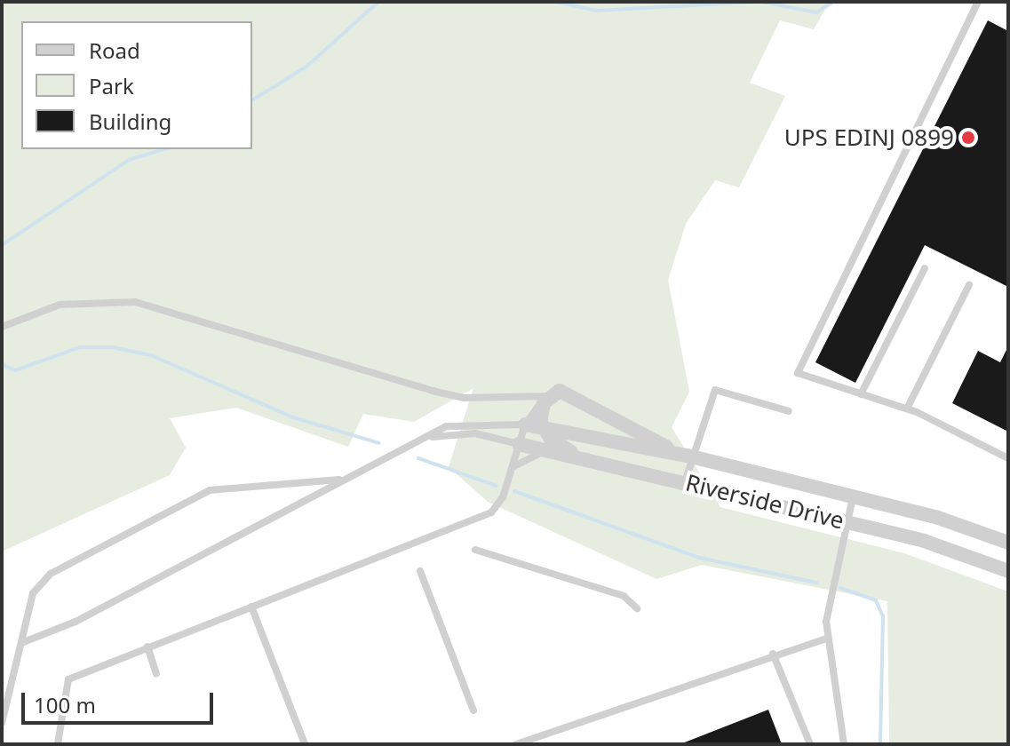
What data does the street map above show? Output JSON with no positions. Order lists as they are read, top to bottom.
{
  "streets": {
    "street": ["Riverside Drive"]
  },
  "places": ["UPS EDINJ 0899"],
  "legend": ["Road", "Park", "Building"],
  "scale_bar": "100 m"
}
